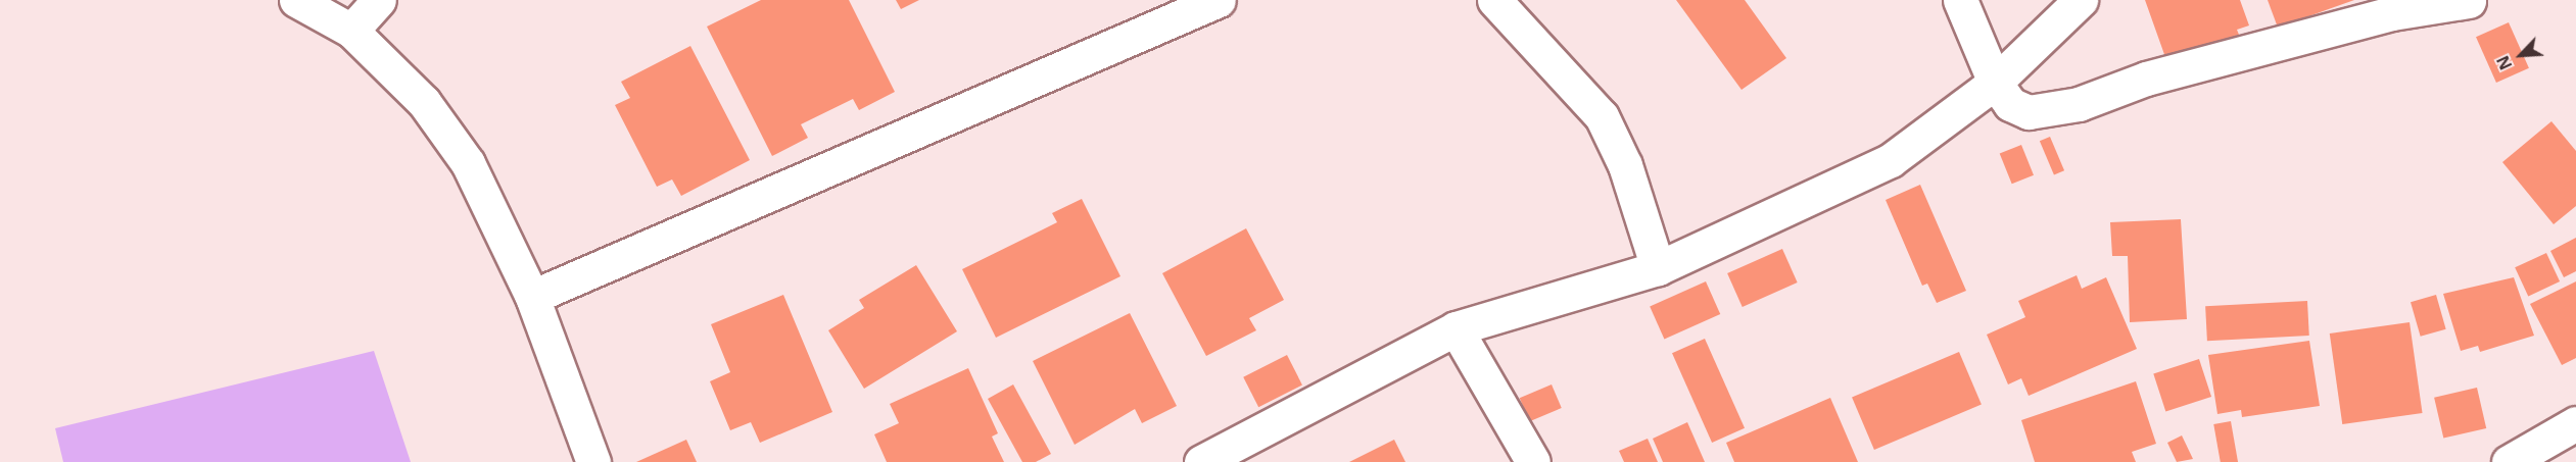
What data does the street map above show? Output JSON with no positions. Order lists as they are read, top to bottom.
{
  "north": "bottom left"
}
